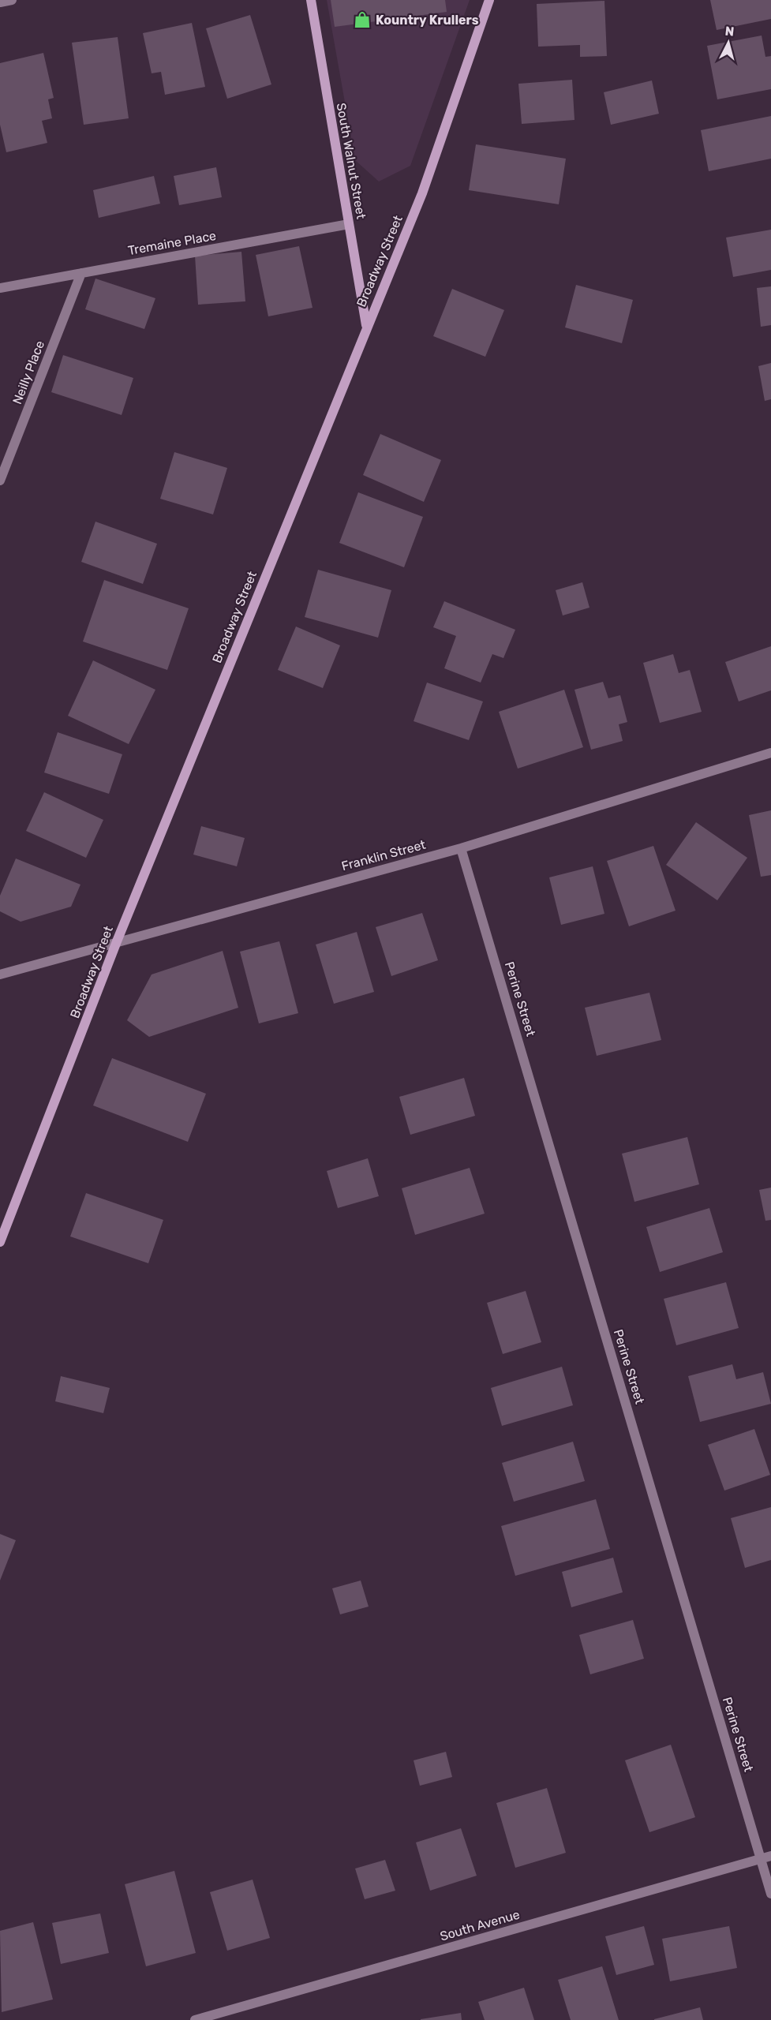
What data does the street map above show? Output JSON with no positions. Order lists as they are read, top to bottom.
{
  "streets": {
    "street": [
      "South Walnut Street",
      "Tremaine Place",
      "Broadway Street",
      "Neilly Place",
      "Franklin Street",
      "Perine Street",
      "South Avenue"
    ]
  },
  "crossings": [
    ["South Walnut Street", "Tremaine Place"],
    ["South Walnut Street", "Broadway Street"],
    ["Tremaine Place", "Neilly Place"],
    ["Broadway Street", "Franklin Street"],
    ["Franklin Street", "Perine Street"],
    ["Perine Street", "South Avenue"]
  ],
  "places": {
    "shop": ["Kountry Krullers"]
  },
  "north": "top"
}
